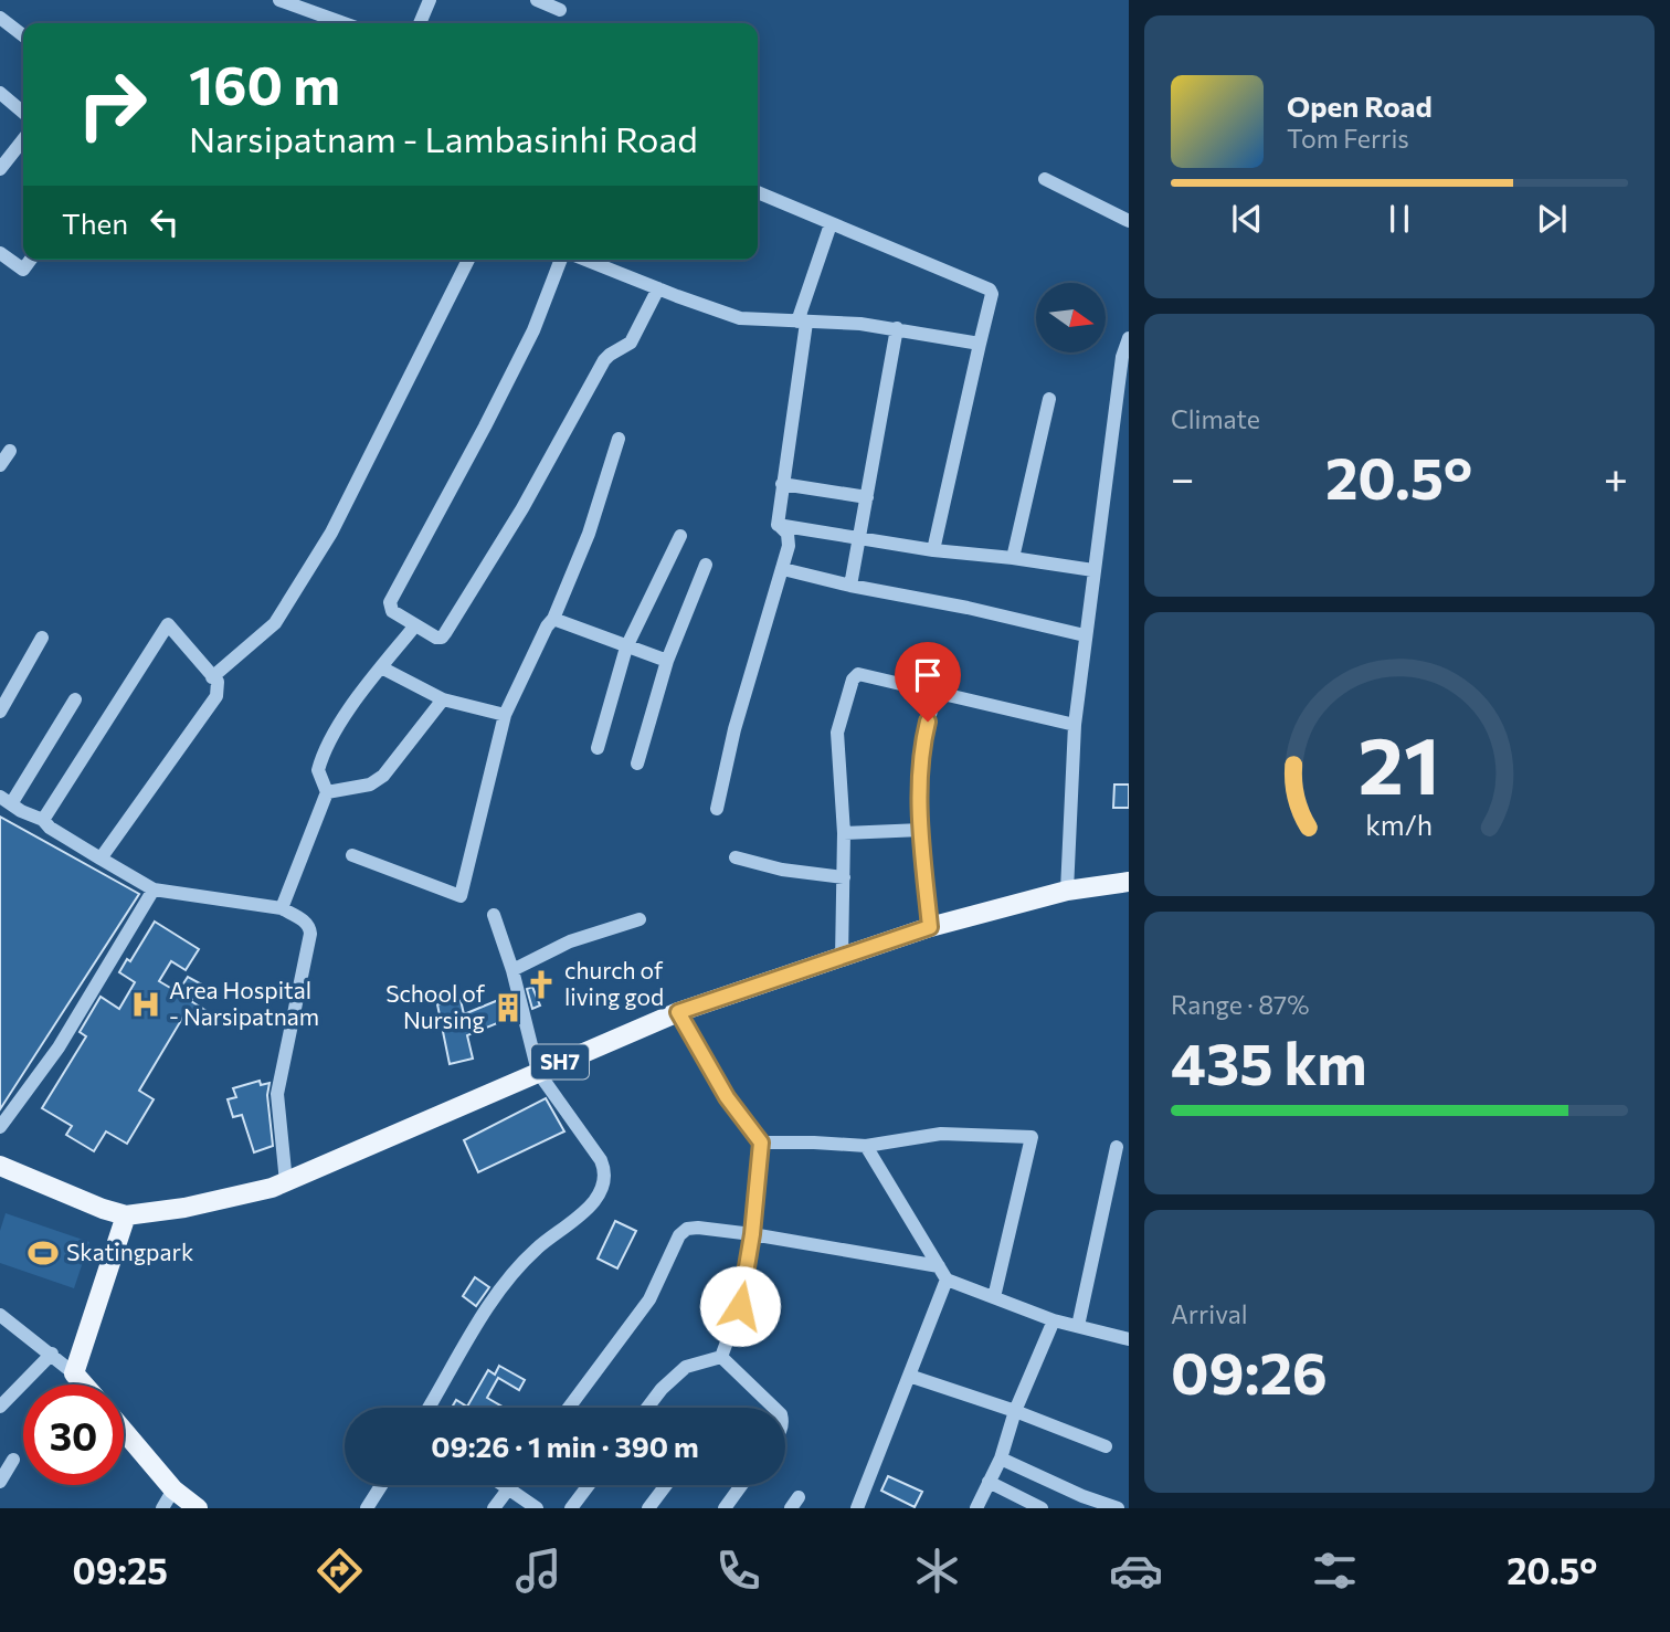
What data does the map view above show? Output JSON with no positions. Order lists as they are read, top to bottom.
{
  "streets": {
    "main road": ["SH7"]
  },
  "places": {
    "church": ["church of living god"],
    "hospital": ["Area Hospital - Narsipatnam"],
    "building": ["School of Nursing"],
    "sports": ["Skatingpark"]
  },
  "north": "right",
  "page": {
    "turn": ["160 m", "Narsipatnam - Lambasinhi Road"],
    "song": ["Open Road", "Tom Ferris"],
    "then": "Then",
    "tile": [
      "Climate",
      ["Range · 87%", "435 km"],
      ["Arrival", "09:26"]
    ],
    "heat": ["−", "20.5°", "+"],
    "limit": "30",
    "trip": "09:26 · 1 min · 390 m",
    "tabs": ["09:25", "20.5°"],
    "gauge": ["21", "km/h"]
  }
}
